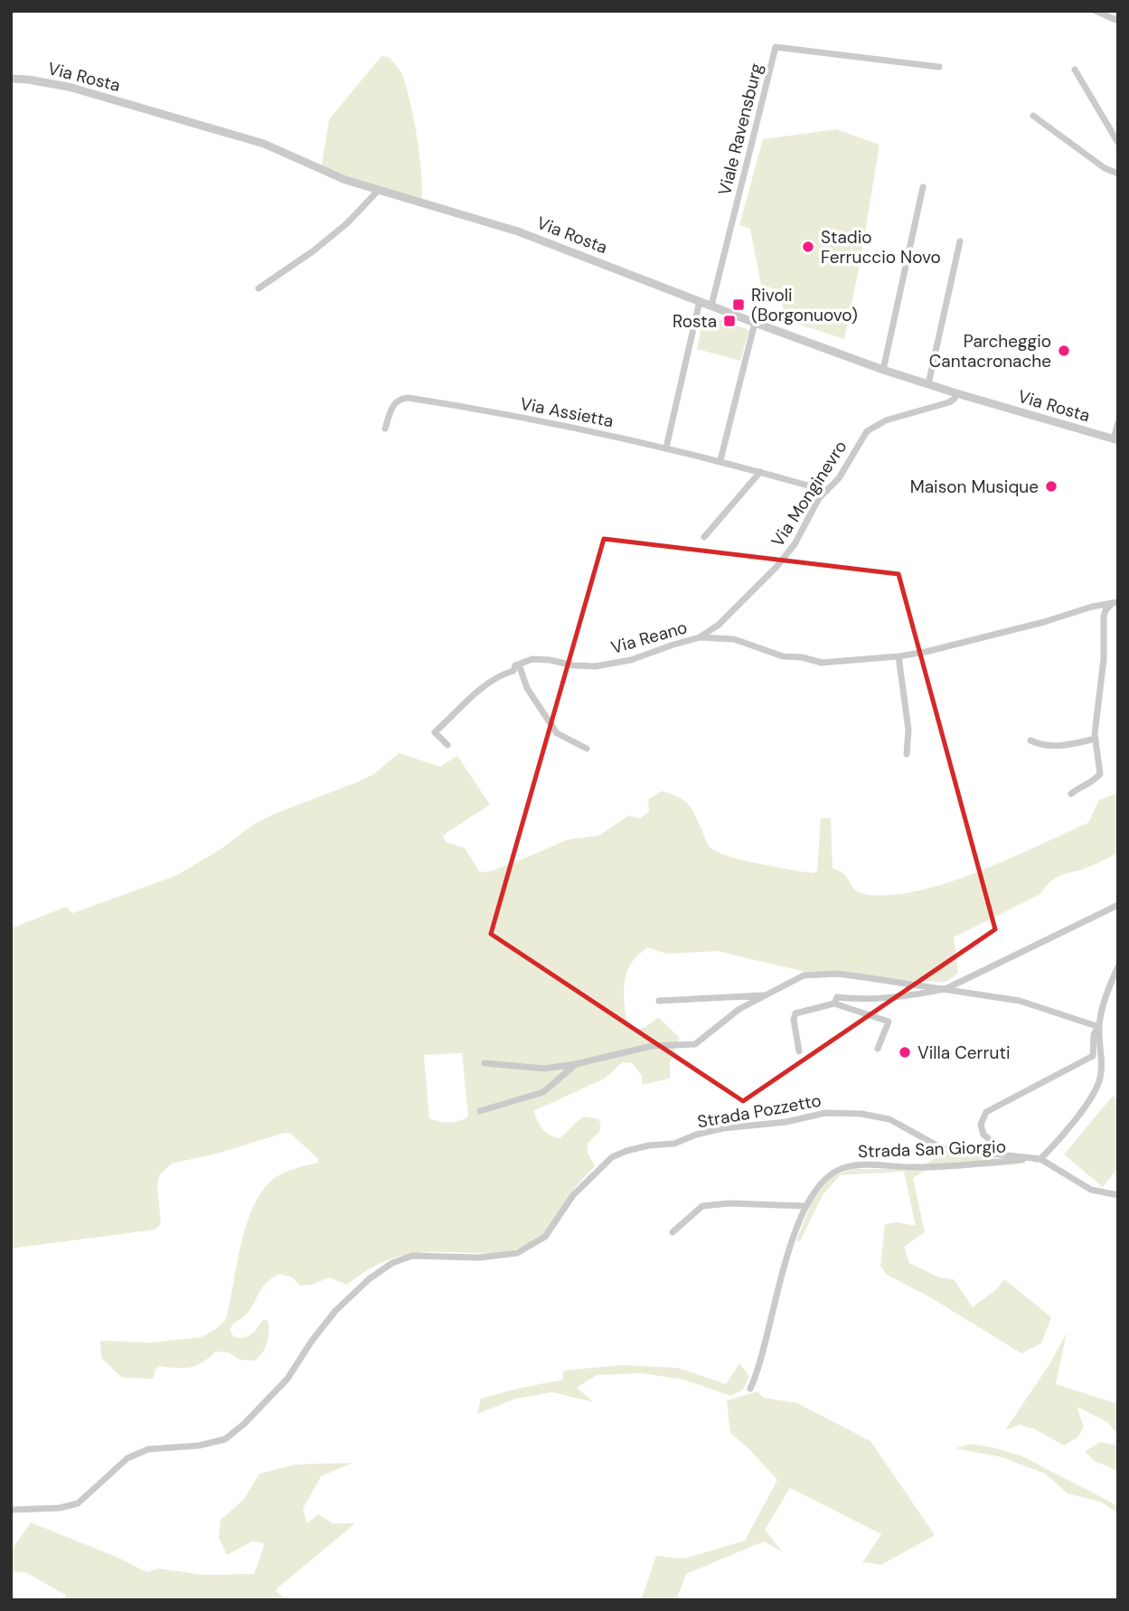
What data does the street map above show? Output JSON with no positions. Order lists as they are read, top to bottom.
{
  "streets": {
    "street": [
      "Via Rosta",
      "Viale Ravensburg",
      "Via Assietta",
      "Via Monginevro",
      "Via Reano",
      "Strada Pozzetto",
      "Strada San Giorgio"
    ]
  },
  "crossings": [
    ["Via Rosta", "Viale Ravensburg"],
    ["Via Rosta", "Via Monginevro"],
    ["Via Assietta", "Via Monginevro"],
    ["Via Monginevro", "Via Reano"],
    ["Strada Pozzetto", "Strada San Giorgio"]
  ],
  "places": {
    "other": [
      "Stadio Ferruccio Novo",
      "Parcheggio Cantacronache",
      "Maison Musique",
      "Villa Cerruti"
    ],
    "transit": ["Rivoli (Borgonuovo)", "Rosta"]
  }
}
